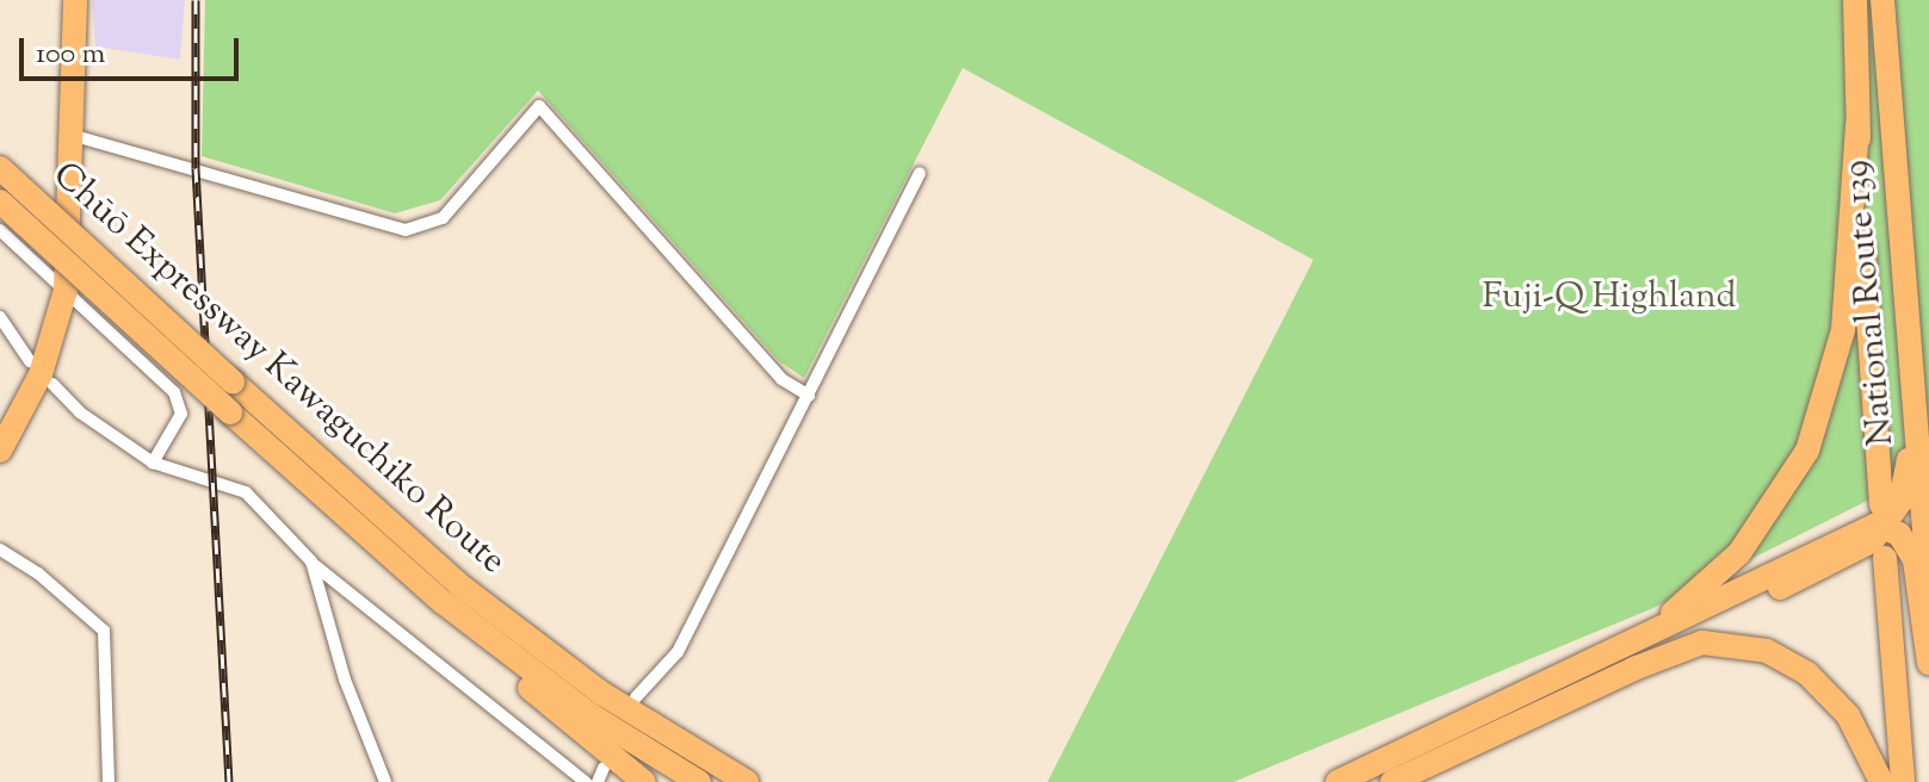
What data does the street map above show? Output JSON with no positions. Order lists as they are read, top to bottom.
{
  "streets": {
    "highway": ["National Route 139", "Chūō Expressway Kawaguchiko Route"]
  },
  "parks": ["Fuji-Q Highland"],
  "scale_bar": "100 m"
}
